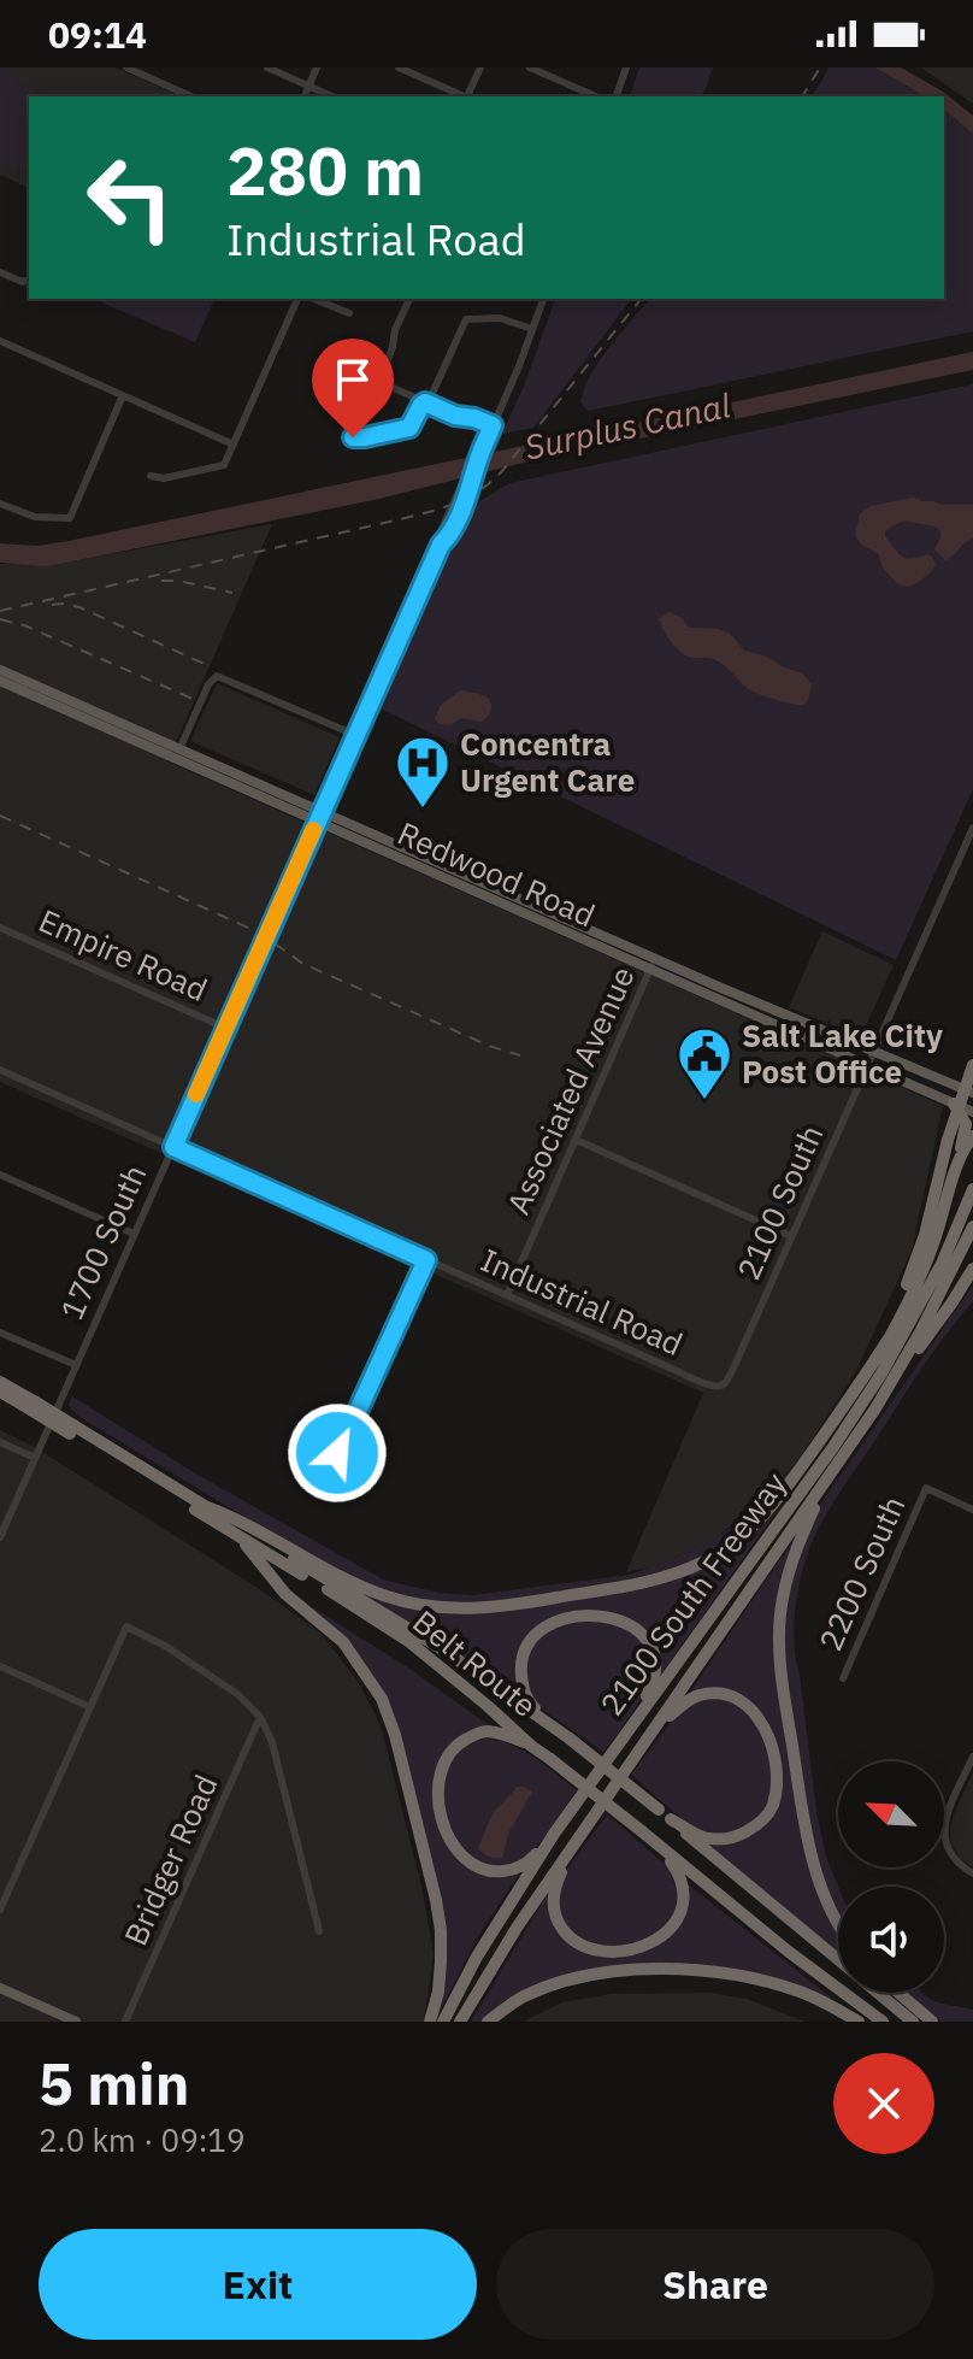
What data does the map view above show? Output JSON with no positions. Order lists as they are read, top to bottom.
{
  "streets": {
    "highway": ["2100 South Freeway", "Belt Route"],
    "main road": ["Redwood Road"],
    "street": [
      "Empire Road",
      "Associated Avenue",
      "2100 South",
      "1700 South",
      "Industrial Road",
      "2200 South",
      "Bridger Road"
    ]
  },
  "crossings": [
    ["Redwood Road", "Associated Avenue"],
    ["Redwood Road", "2100 South"],
    ["Redwood Road", "1700 South"],
    ["Empire Road", "1700 South"],
    ["Associated Avenue", "Industrial Road"],
    ["2100 South", "Industrial Road"],
    ["1700 South", "Industrial Road"]
  ],
  "water": ["Surplus Canal"],
  "places": {
    "hospital": ["Concentra Urgent Care"],
    "public building": ["Salt Lake City Post Office"]
  },
  "north": "top left",
  "page": {
    "status": "09:14",
    "turn": ["280 m", "Industrial Road"],
    "heading": ["5 min", "2.0 km · 09:19"],
    "buttons": ["Exit", "Share"]
  }
}
